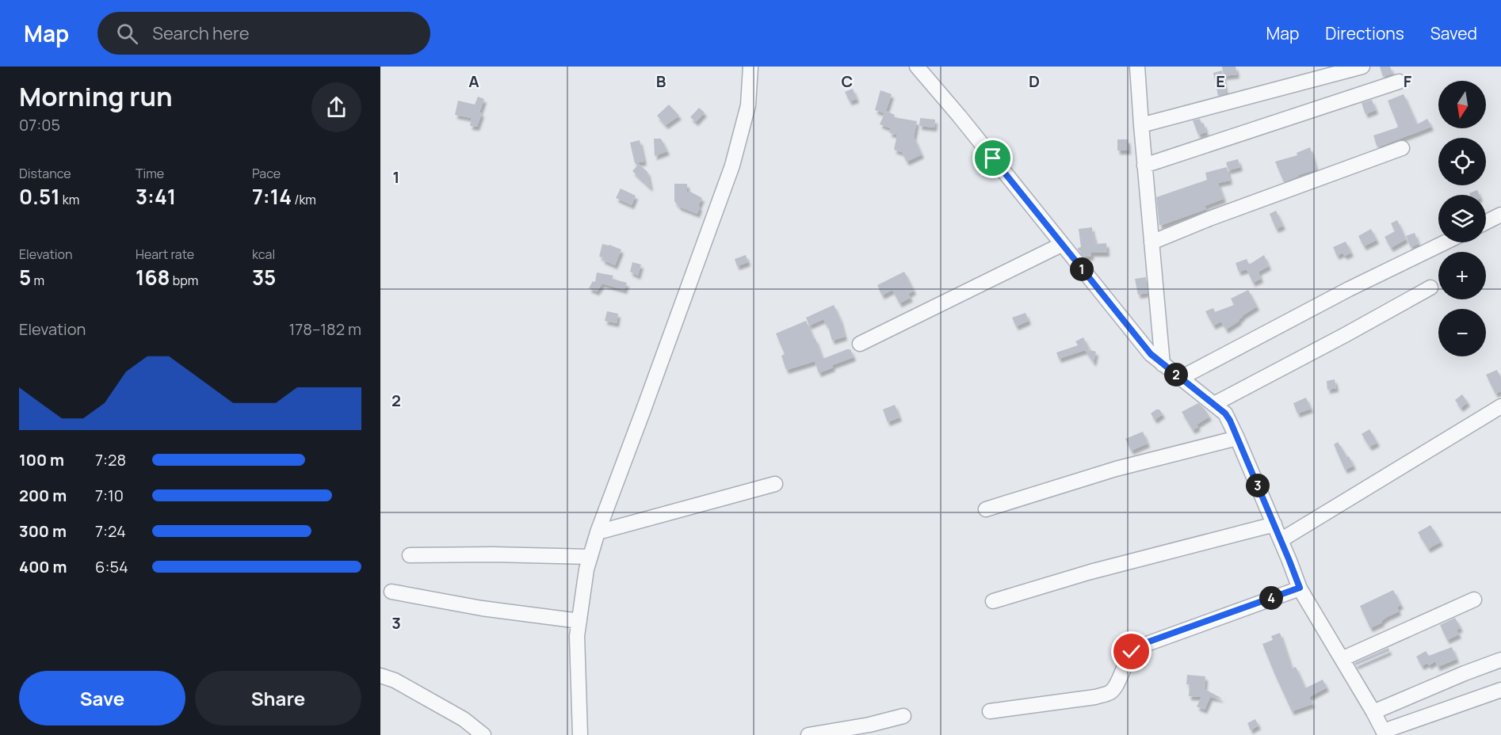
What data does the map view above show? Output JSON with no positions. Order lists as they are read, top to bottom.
{
  "north": "bottom",
  "page": {
    "header": "Map",
    "search": "Search here",
    "nav": ["Map", "Directions", "Saved"],
    "heading": ["Morning run", "07:05"],
    "map_buttons": ["+", "−"],
    "stats": [
      ["Distance", "0.51 km"],
      ["Time", "3:41"],
      ["Pace", "7:14 /km"],
      ["Elevation", "5 m"],
      ["Heart rate", "168 bpm"],
      ["kcal", "35"]
    ],
    "pins": [
      "1",
      "2",
      "3",
      "4"
    ],
    "chart": ["Elevation", "178–182 m"],
    "list": [
      {
        "name": "100 m",
        "note": "7:28"
      },
      {
        "name": "200 m",
        "note": "7:10"
      },
      {
        "name": "300 m",
        "note": "7:24"
      },
      {
        "name": "400 m",
        "note": "6:54"
      }
    ],
    "buttons": ["Save", "Share"]
  },
  "grid": {
    "columns": [
      "A",
      "B",
      "C",
      "D",
      "E",
      "F"
    ],
    "rows": ["1", "2", "3"]
  }
}
